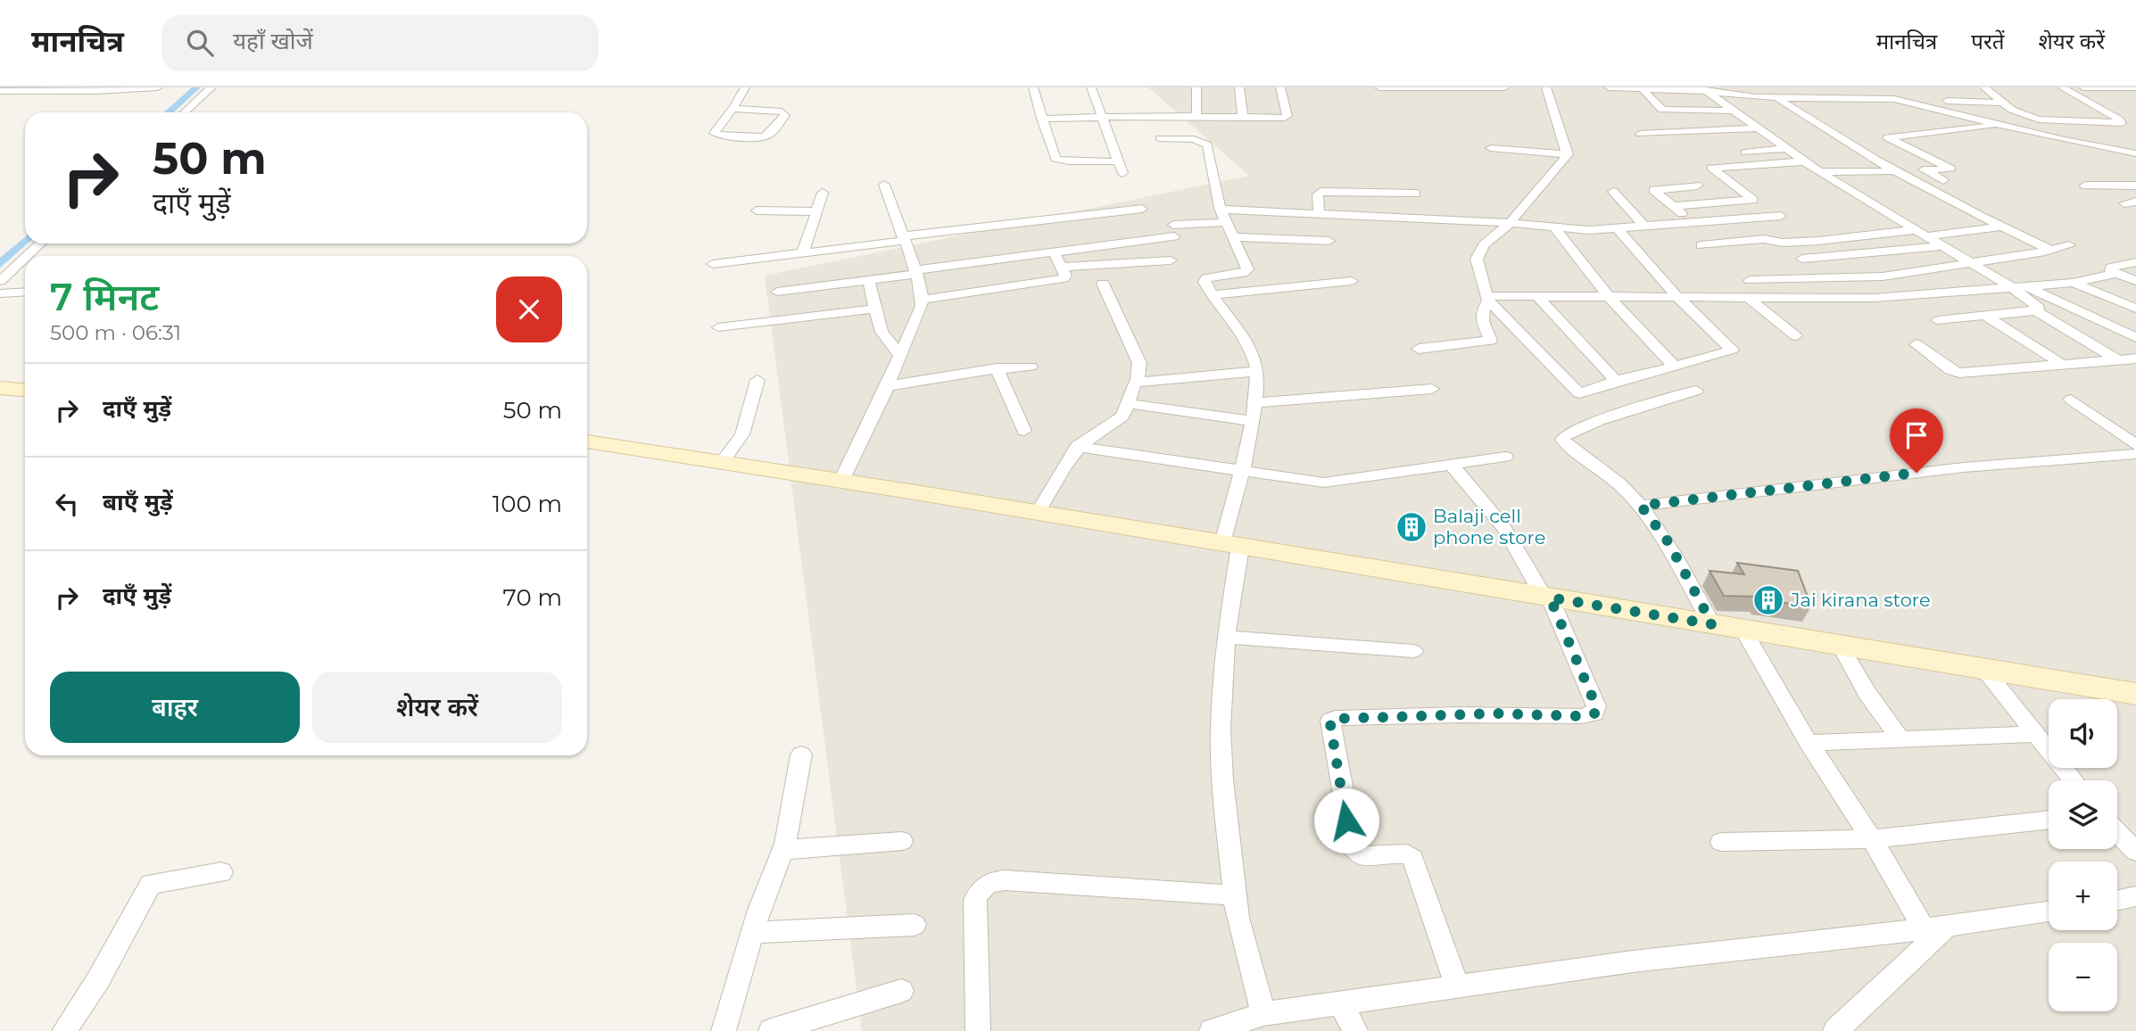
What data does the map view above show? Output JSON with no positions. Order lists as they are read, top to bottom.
{
  "places": {
    "building": ["Balaji cell phone store", "Jai kirana store"]
  },
  "page": {
    "header": "मानचित्र",
    "search": "यहाँ खोजें",
    "nav": ["मानचित्र", "परतें", "शेयर करें"],
    "turn": ["50 m", "दाएँ मुड़ें"],
    "heading": ["7 मिनट", "500 m · 06:31"],
    "list": [
      {
        "name": "दाएँ मुड़ें",
        "value": "50 m"
      },
      {
        "name": "बाएँ मुड़ें",
        "value": "100 m"
      },
      {
        "name": "दाएँ मुड़ें",
        "value": "70 m"
      }
    ],
    "buttons": ["बाहर", "शेयर करें"],
    "map_buttons": ["+", "−"]
  }
}
